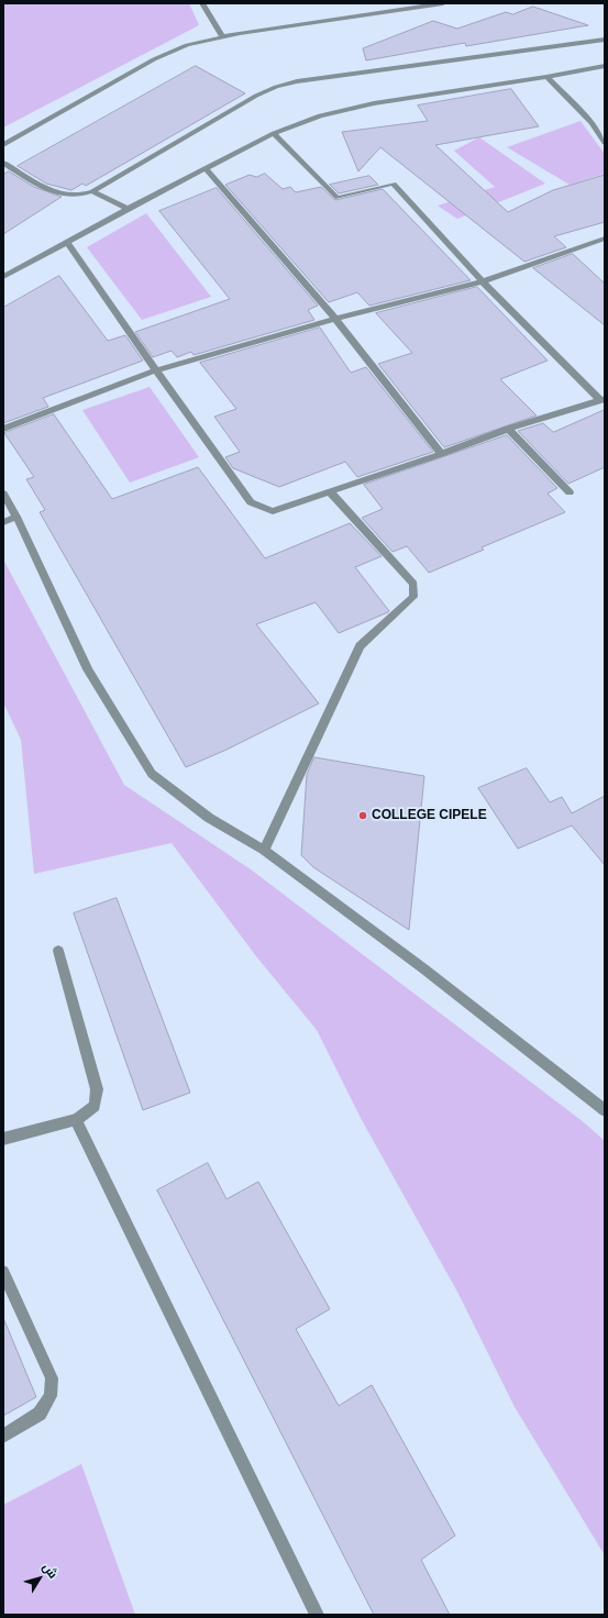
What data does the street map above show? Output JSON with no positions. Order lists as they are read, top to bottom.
{
  "places": ["COLLEGE CIPELE"],
  "north": "top right"
}
